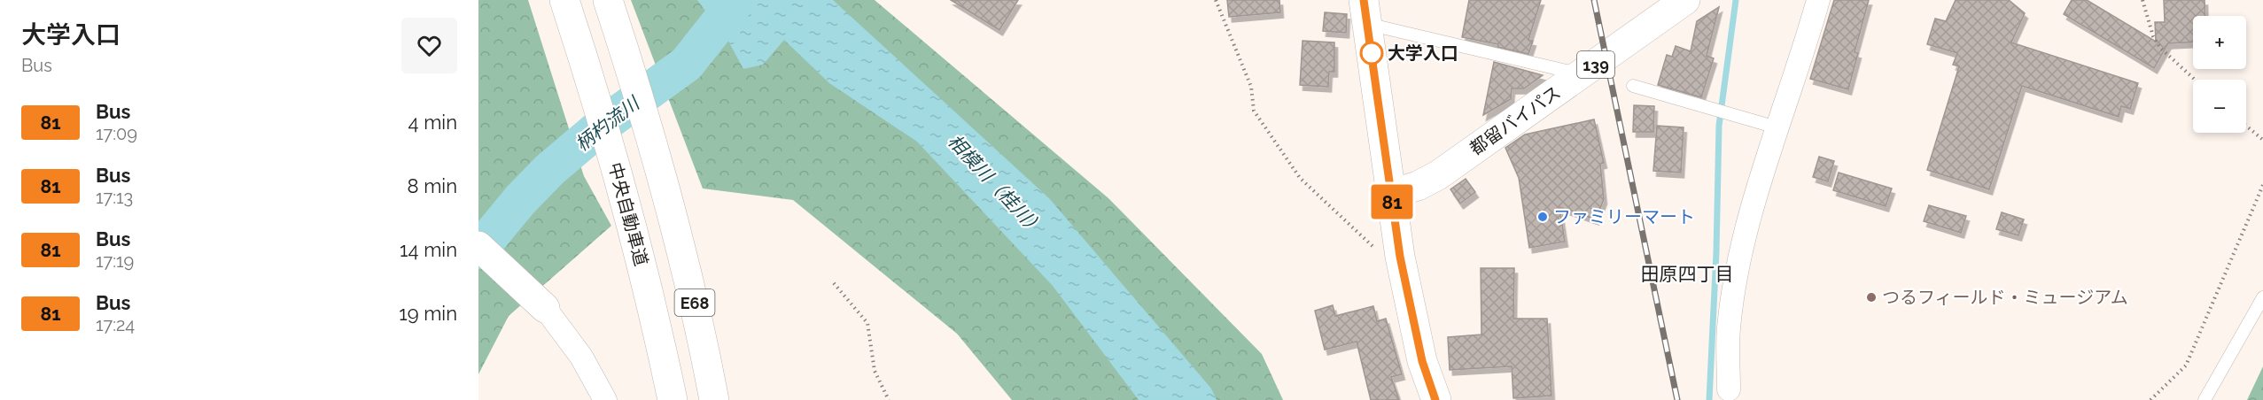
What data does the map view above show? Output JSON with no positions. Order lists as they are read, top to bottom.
{
  "streets": {
    "main road": [
      "139",
      "都留バイパス",
      "中央自動車道",
      "E68"
    ]
  },
  "districts": ["田原四丁目"],
  "water": ["柄杓流川", "相模川（桂川）"],
  "places": ["大学入口", "ファミリーマート", "つるフィールド・ミュージアム"],
  "lines": ["bus line 81"],
  "page": {
    "heading": ["大学入口", "Bus"],
    "on_map": "81",
    "map_buttons": ["+", "−"],
    "list": [
      {
        "mark": "81",
        "name": "Bus",
        "note": "17:09",
        "value": "4 min"
      },
      {
        "mark": "81",
        "name": "Bus",
        "note": "17:13",
        "value": "8 min"
      },
      {
        "mark": "81",
        "name": "Bus",
        "note": "17:19",
        "value": "14 min"
      },
      {
        "mark": "81",
        "name": "Bus",
        "note": "17:24",
        "value": "19 min"
      }
    ]
  }
}
